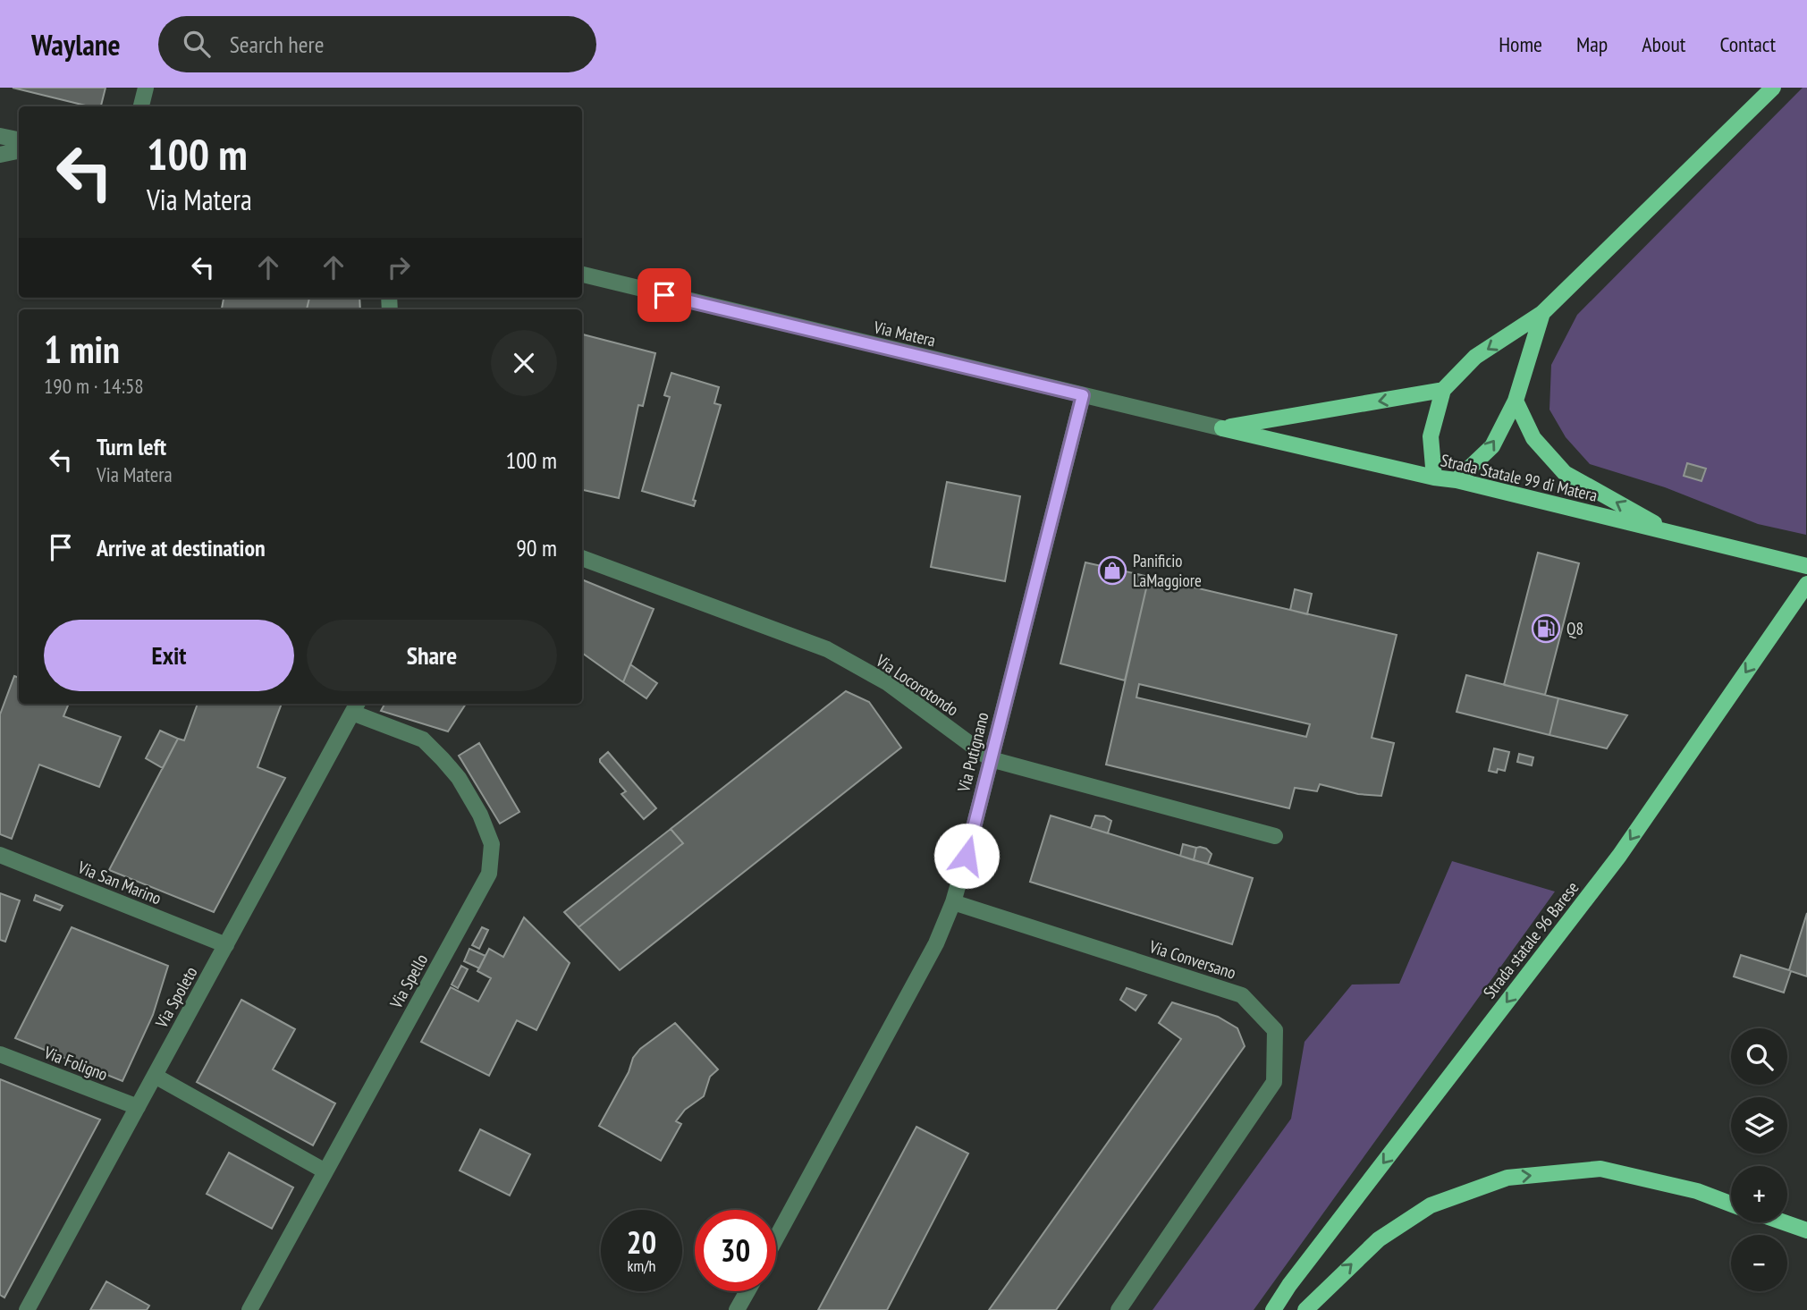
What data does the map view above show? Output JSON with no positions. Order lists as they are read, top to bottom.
{
  "streets": {
    "main road": ["Strada Statale 99 di Matera", "Strada statale 96 Barese"],
    "street": [
      "Via Matera",
      "Via Locorotondo",
      "Via Putignano",
      "Via San Marino",
      "Via Conversano",
      "Via Spello",
      "Via Spoleto",
      "Via Foligno"
    ]
  },
  "crossings": [
    ["Via Matera", "Strada Statale 99 di Matera"],
    ["Via Matera", "Via Putignano"],
    ["Via Locorotondo", "Via Putignano"],
    ["Via Putignano", "Via Conversano"],
    ["Via San Marino", "Via Spoleto"],
    ["Via Spello", "Via Spoleto"],
    ["Via Spoleto", "Via Foligno"]
  ],
  "one_way": ["Strada statale 96 Barese"],
  "places": {
    "shop": ["Panificio LaMaggiore"],
    "fuel station": ["Q8"]
  },
  "page": {
    "header": "Waylane",
    "search": "Search here",
    "nav": [
      "Home",
      "Map",
      "About",
      "Contact"
    ],
    "turn": ["100 m", "Via Matera"],
    "heading": ["1 min", "190 m · 14:58"],
    "list": [
      {
        "name": "Turn left",
        "note": "Via Matera",
        "value": "100 m"
      },
      {
        "name": "Arrive at destination",
        "value": "90 m"
      }
    ],
    "buttons": ["Exit", "Share"],
    "map_buttons": ["+", "−"],
    "speed": "20 km/h",
    "limit": "30"
  }
}
